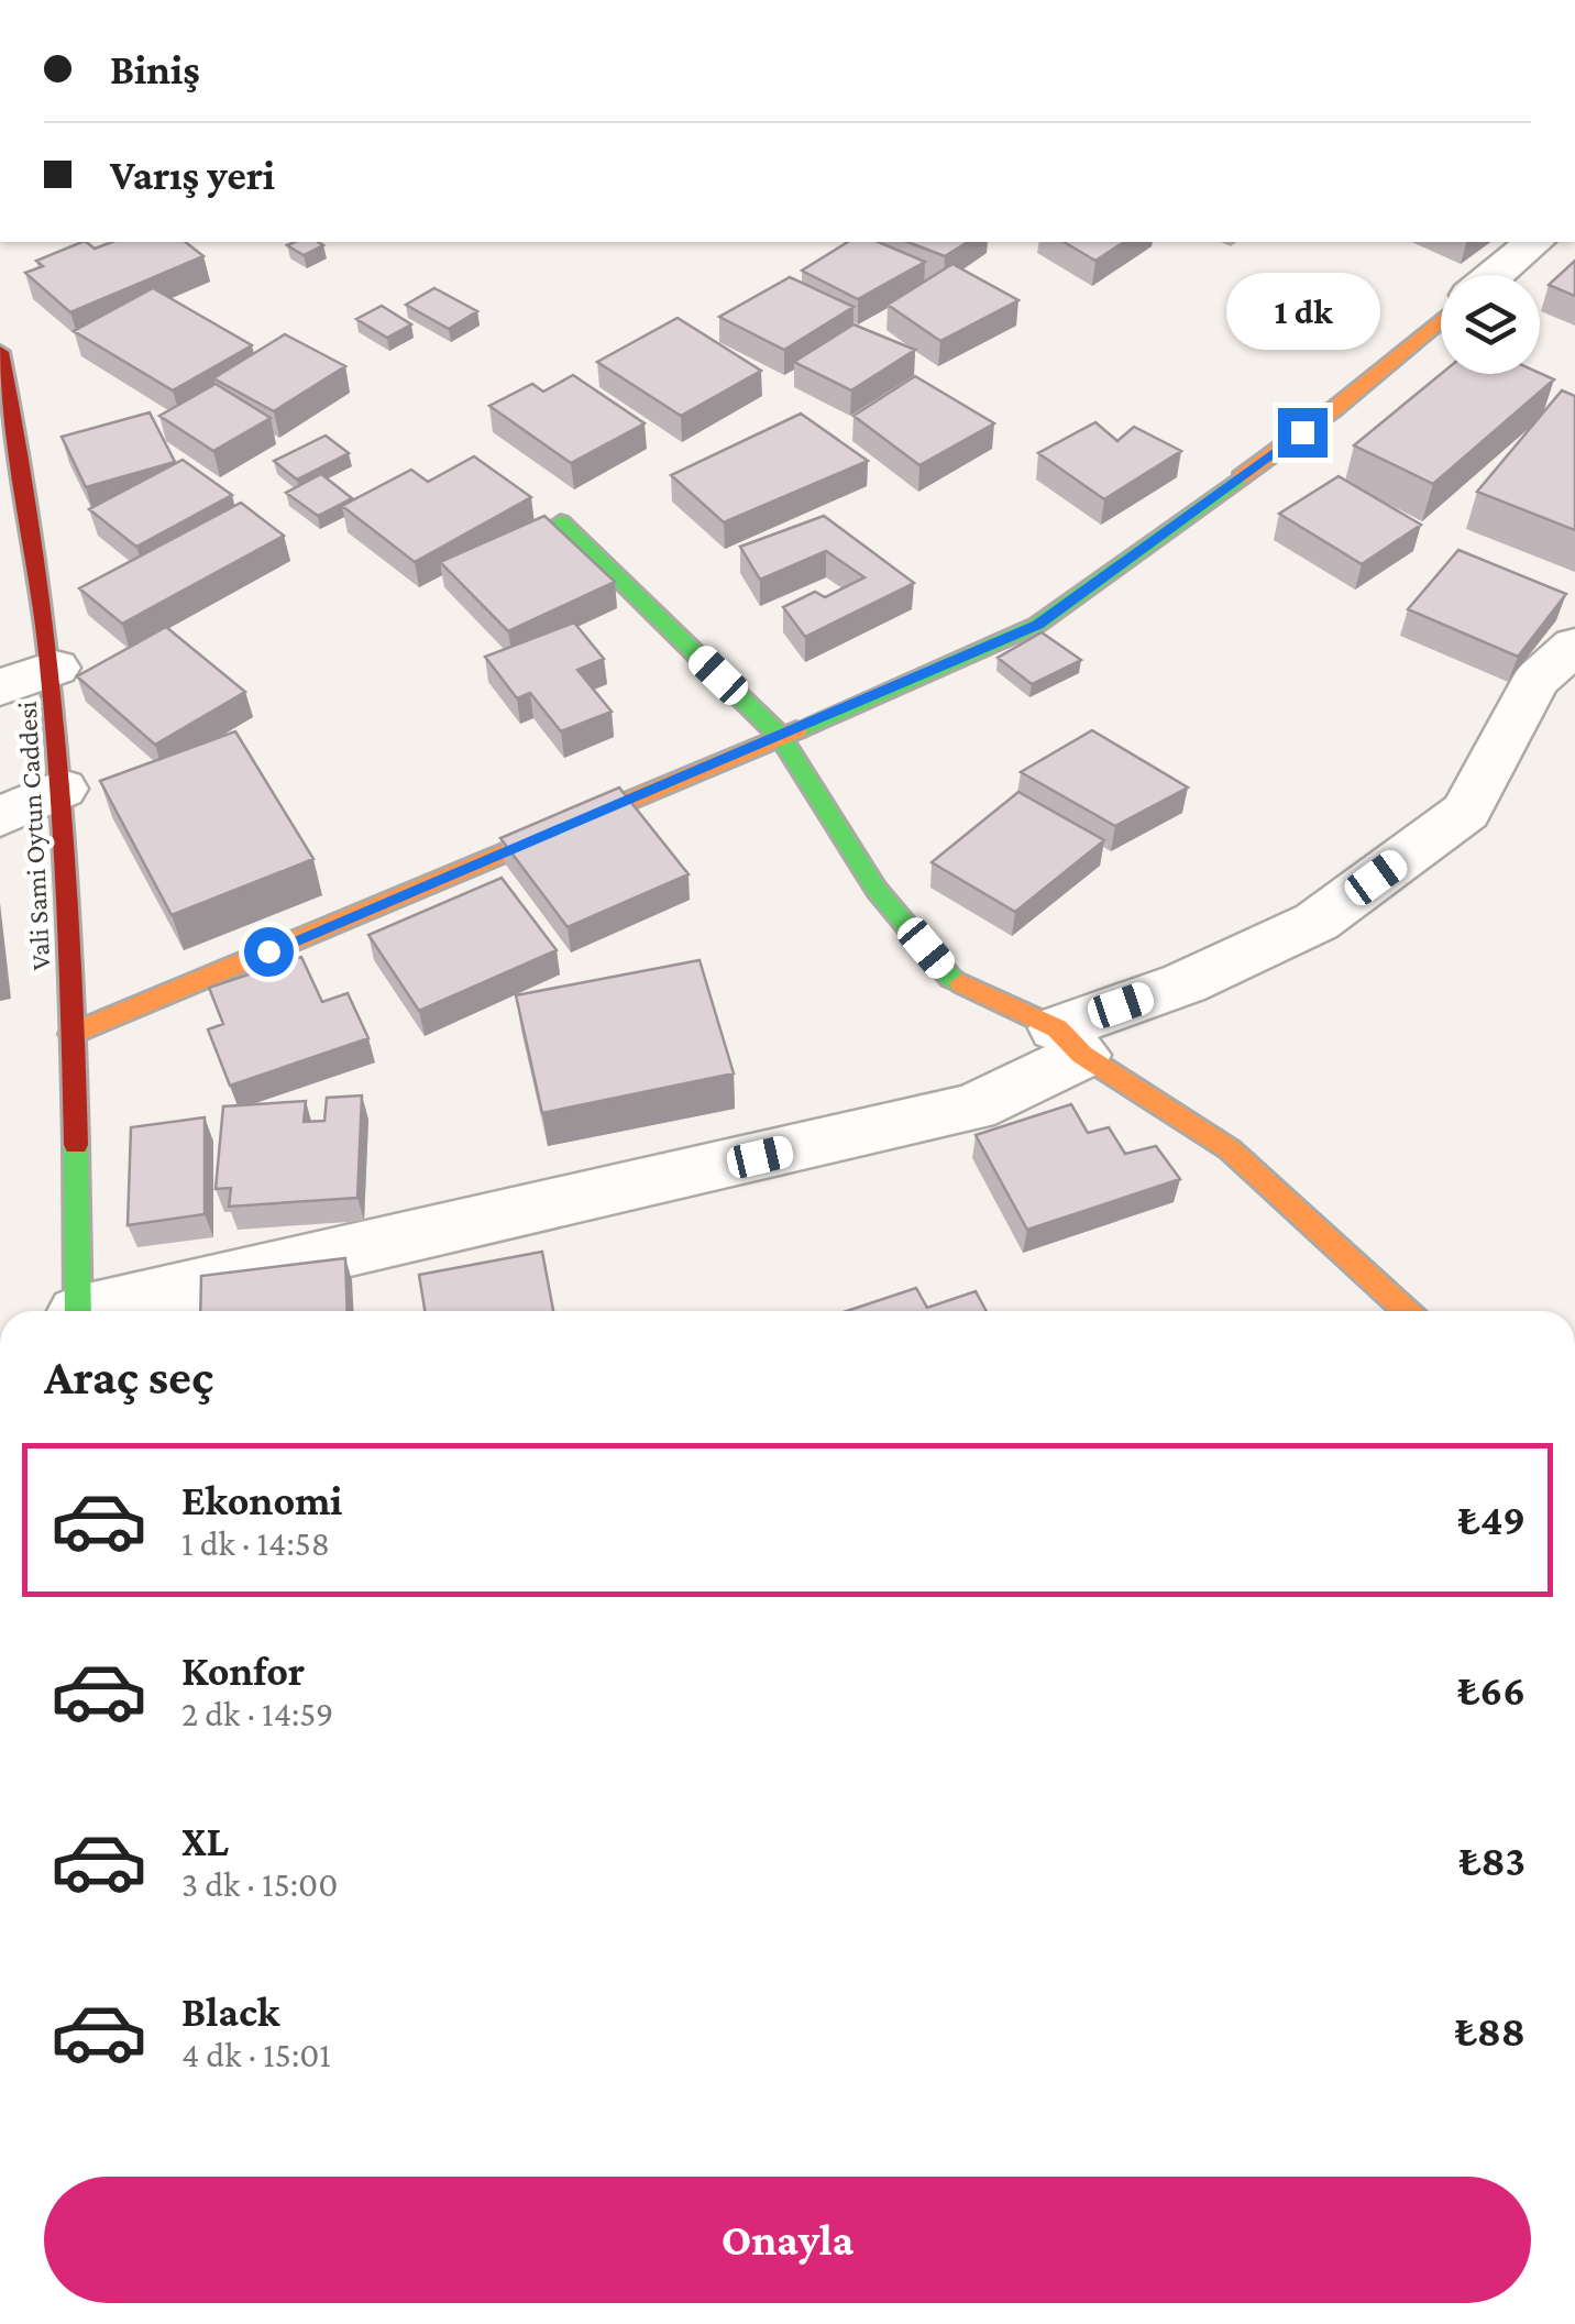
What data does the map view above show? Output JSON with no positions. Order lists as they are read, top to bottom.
{
  "streets": {
    "street": ["Vali Sami Oytun Caddesi"]
  },
  "page": {
    "banner": ["Biniş", "Varış yeri"],
    "bubble": "1 dk",
    "heading": "Araç seç",
    "list": [
      {
        "name": "Ekonomi",
        "note": "1 dk · 14:58",
        "value": "₺49"
      },
      {
        "name": "Konfor",
        "note": "2 dk · 14:59",
        "value": "₺66"
      },
      {
        "name": "XL",
        "note": "3 dk · 15:00",
        "value": "₺83"
      },
      {
        "name": "Black",
        "note": "4 dk · 15:01",
        "value": "₺88"
      }
    ],
    "buttons": "Onayla"
  }
}
